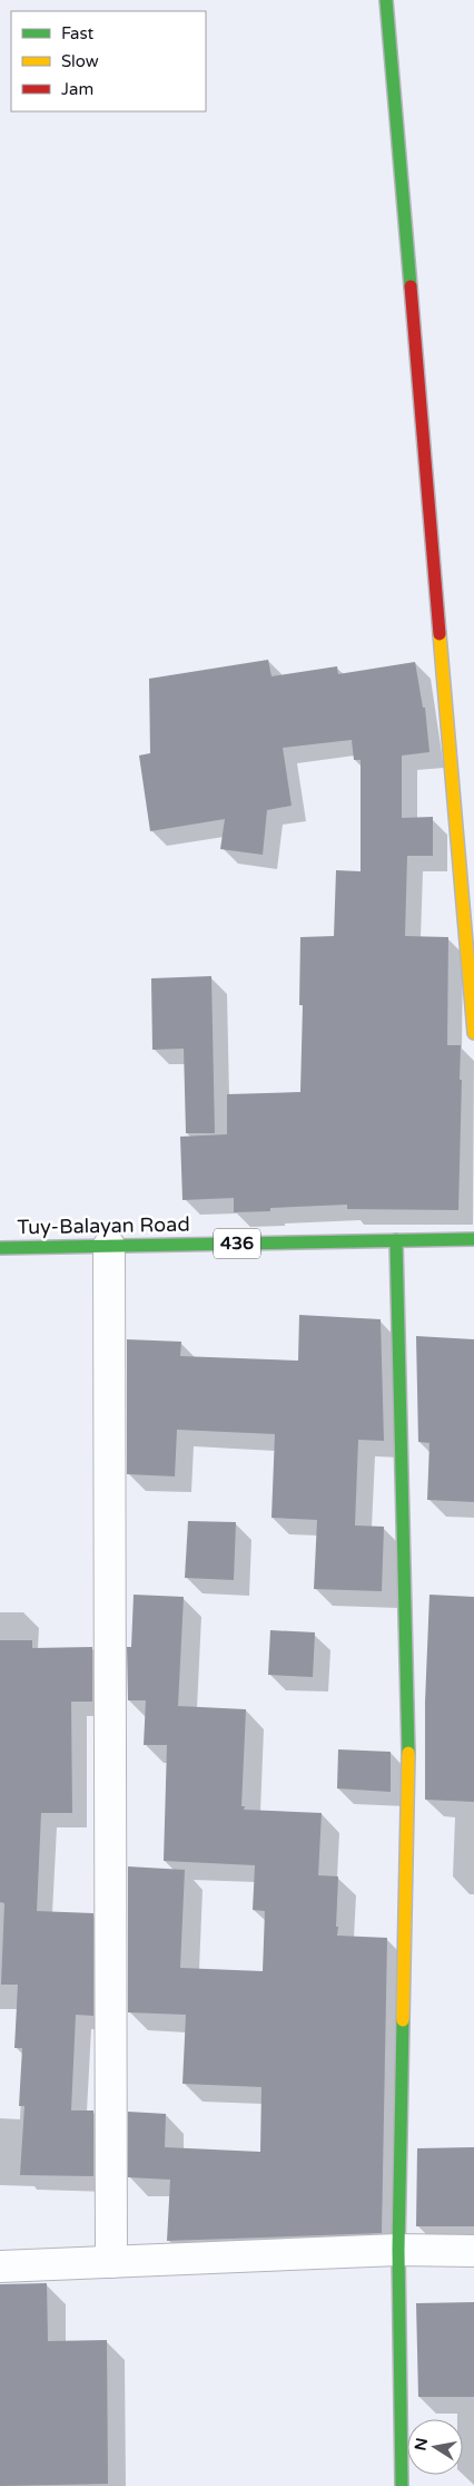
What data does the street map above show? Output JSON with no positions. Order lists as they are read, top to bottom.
{
  "streets": {
    "street": ["Tuy-Balayan Road", "436"]
  },
  "legend": ["Fast", "Slow", "Jam"],
  "north": "left"
}
